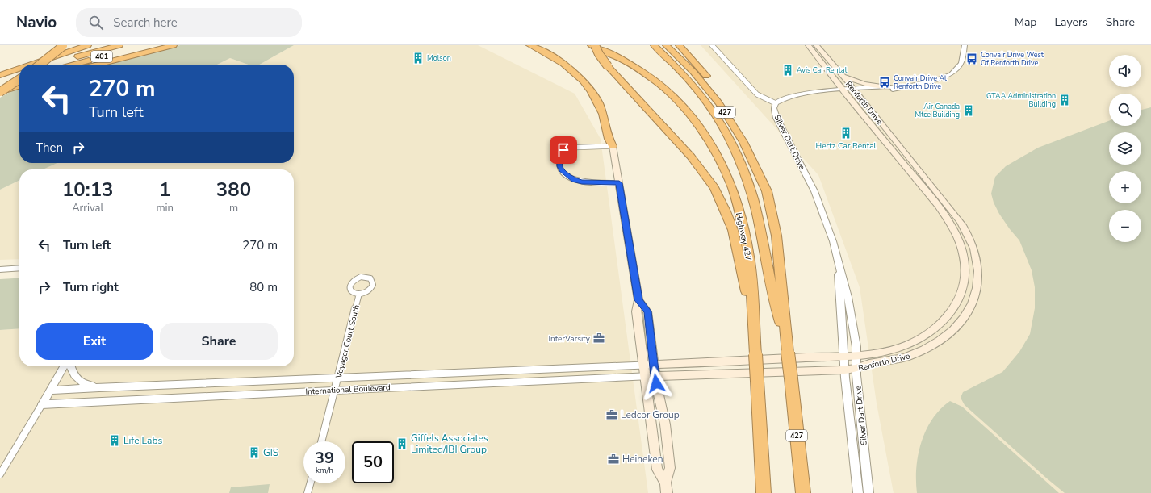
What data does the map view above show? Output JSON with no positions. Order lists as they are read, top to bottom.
{
  "streets": {
    "highway": ["401", "427", "Highway 427"],
    "main road": ["Renforth Drive"],
    "street": ["Silver Dart Drive", "Voyager Court South", "International Boulevard"]
  },
  "crossings": [
    ["Renforth Drive", "Silver Dart Drive"],
    ["Renforth Drive", "International Boulevard"],
    ["Voyager Court South", "International Boulevard"]
  ],
  "places": {
    "building": [
      "Molson",
      "Avis Car Rental",
      "GTAA Administration Building",
      "Air Canada Mtce Building",
      "Hertz Car Rental",
      "Life Labs",
      "Giffels Associates Limited/IBI Group",
      "GIS"
    ],
    "bus stop": ["Convair Drive West Of Renforth Drive", "Convair Drive At Renforth Drive"],
    "office": ["InterVarsity", "Ledcor Group", "Heineken"]
  },
  "page": {
    "header": "Navio",
    "search": "Search here",
    "nav": ["Map", "Layers", "Share"],
    "map_buttons": ["+", "−"],
    "turn": ["270 m", "Turn left"],
    "then": "Then",
    "eta": [
      "10:13",
      "Arrival",
      "1",
      "min",
      "380",
      "m"
    ],
    "list": [
      {
        "name": "Turn left",
        "value": "270 m"
      },
      {
        "name": "Turn right",
        "value": "80 m"
      }
    ],
    "buttons": ["Exit", "Share"],
    "speed": "39 km/h",
    "limit": "50"
  }
}
